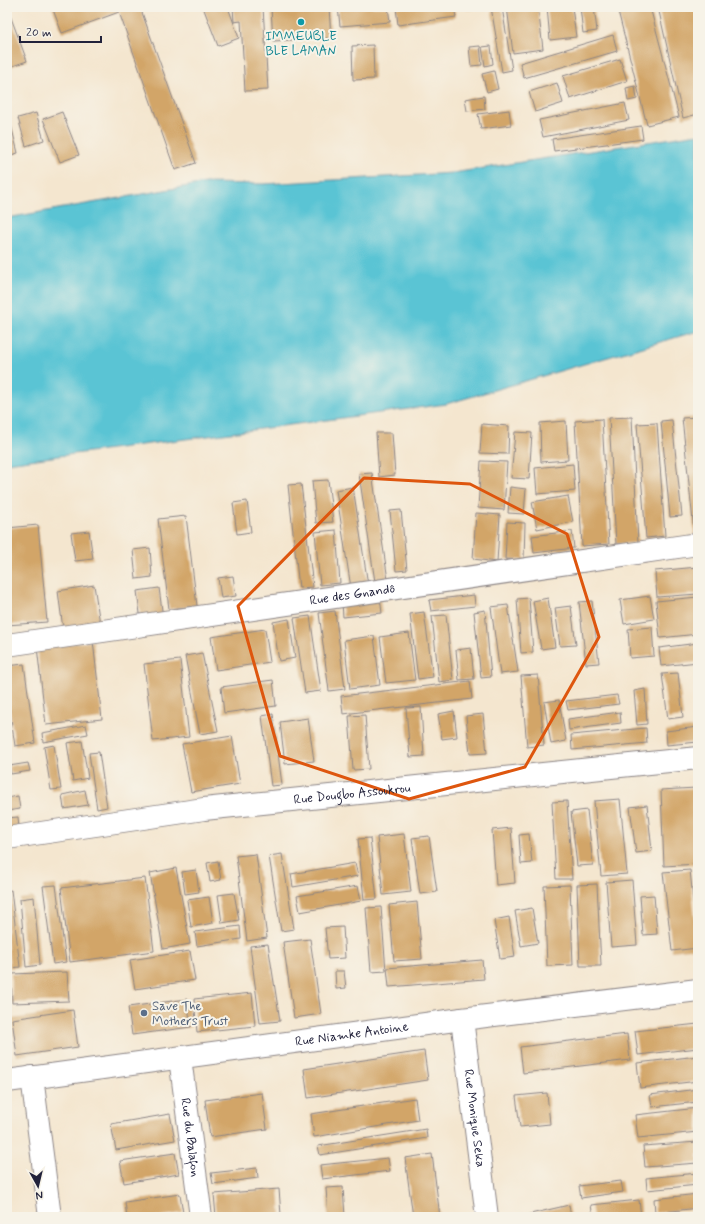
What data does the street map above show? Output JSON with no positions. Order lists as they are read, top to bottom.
{
  "streets": {
    "street": [
      "Rue des Gnandô",
      "Rue Dougbo Assoukrou",
      "Rue Niamke Antoine",
      "Rue Monique Seka",
      "Rue du Balafon"
    ]
  },
  "crossings": [
    ["Rue Niamke Antoine", "Rue Monique Seka"],
    ["Rue Niamke Antoine", "Rue du Balafon"]
  ],
  "places": ["IMMEUBLE BLE LAMAN", "Save The Mothers Trust"],
  "scale_bar": "20 m",
  "north": "bottom"
}
